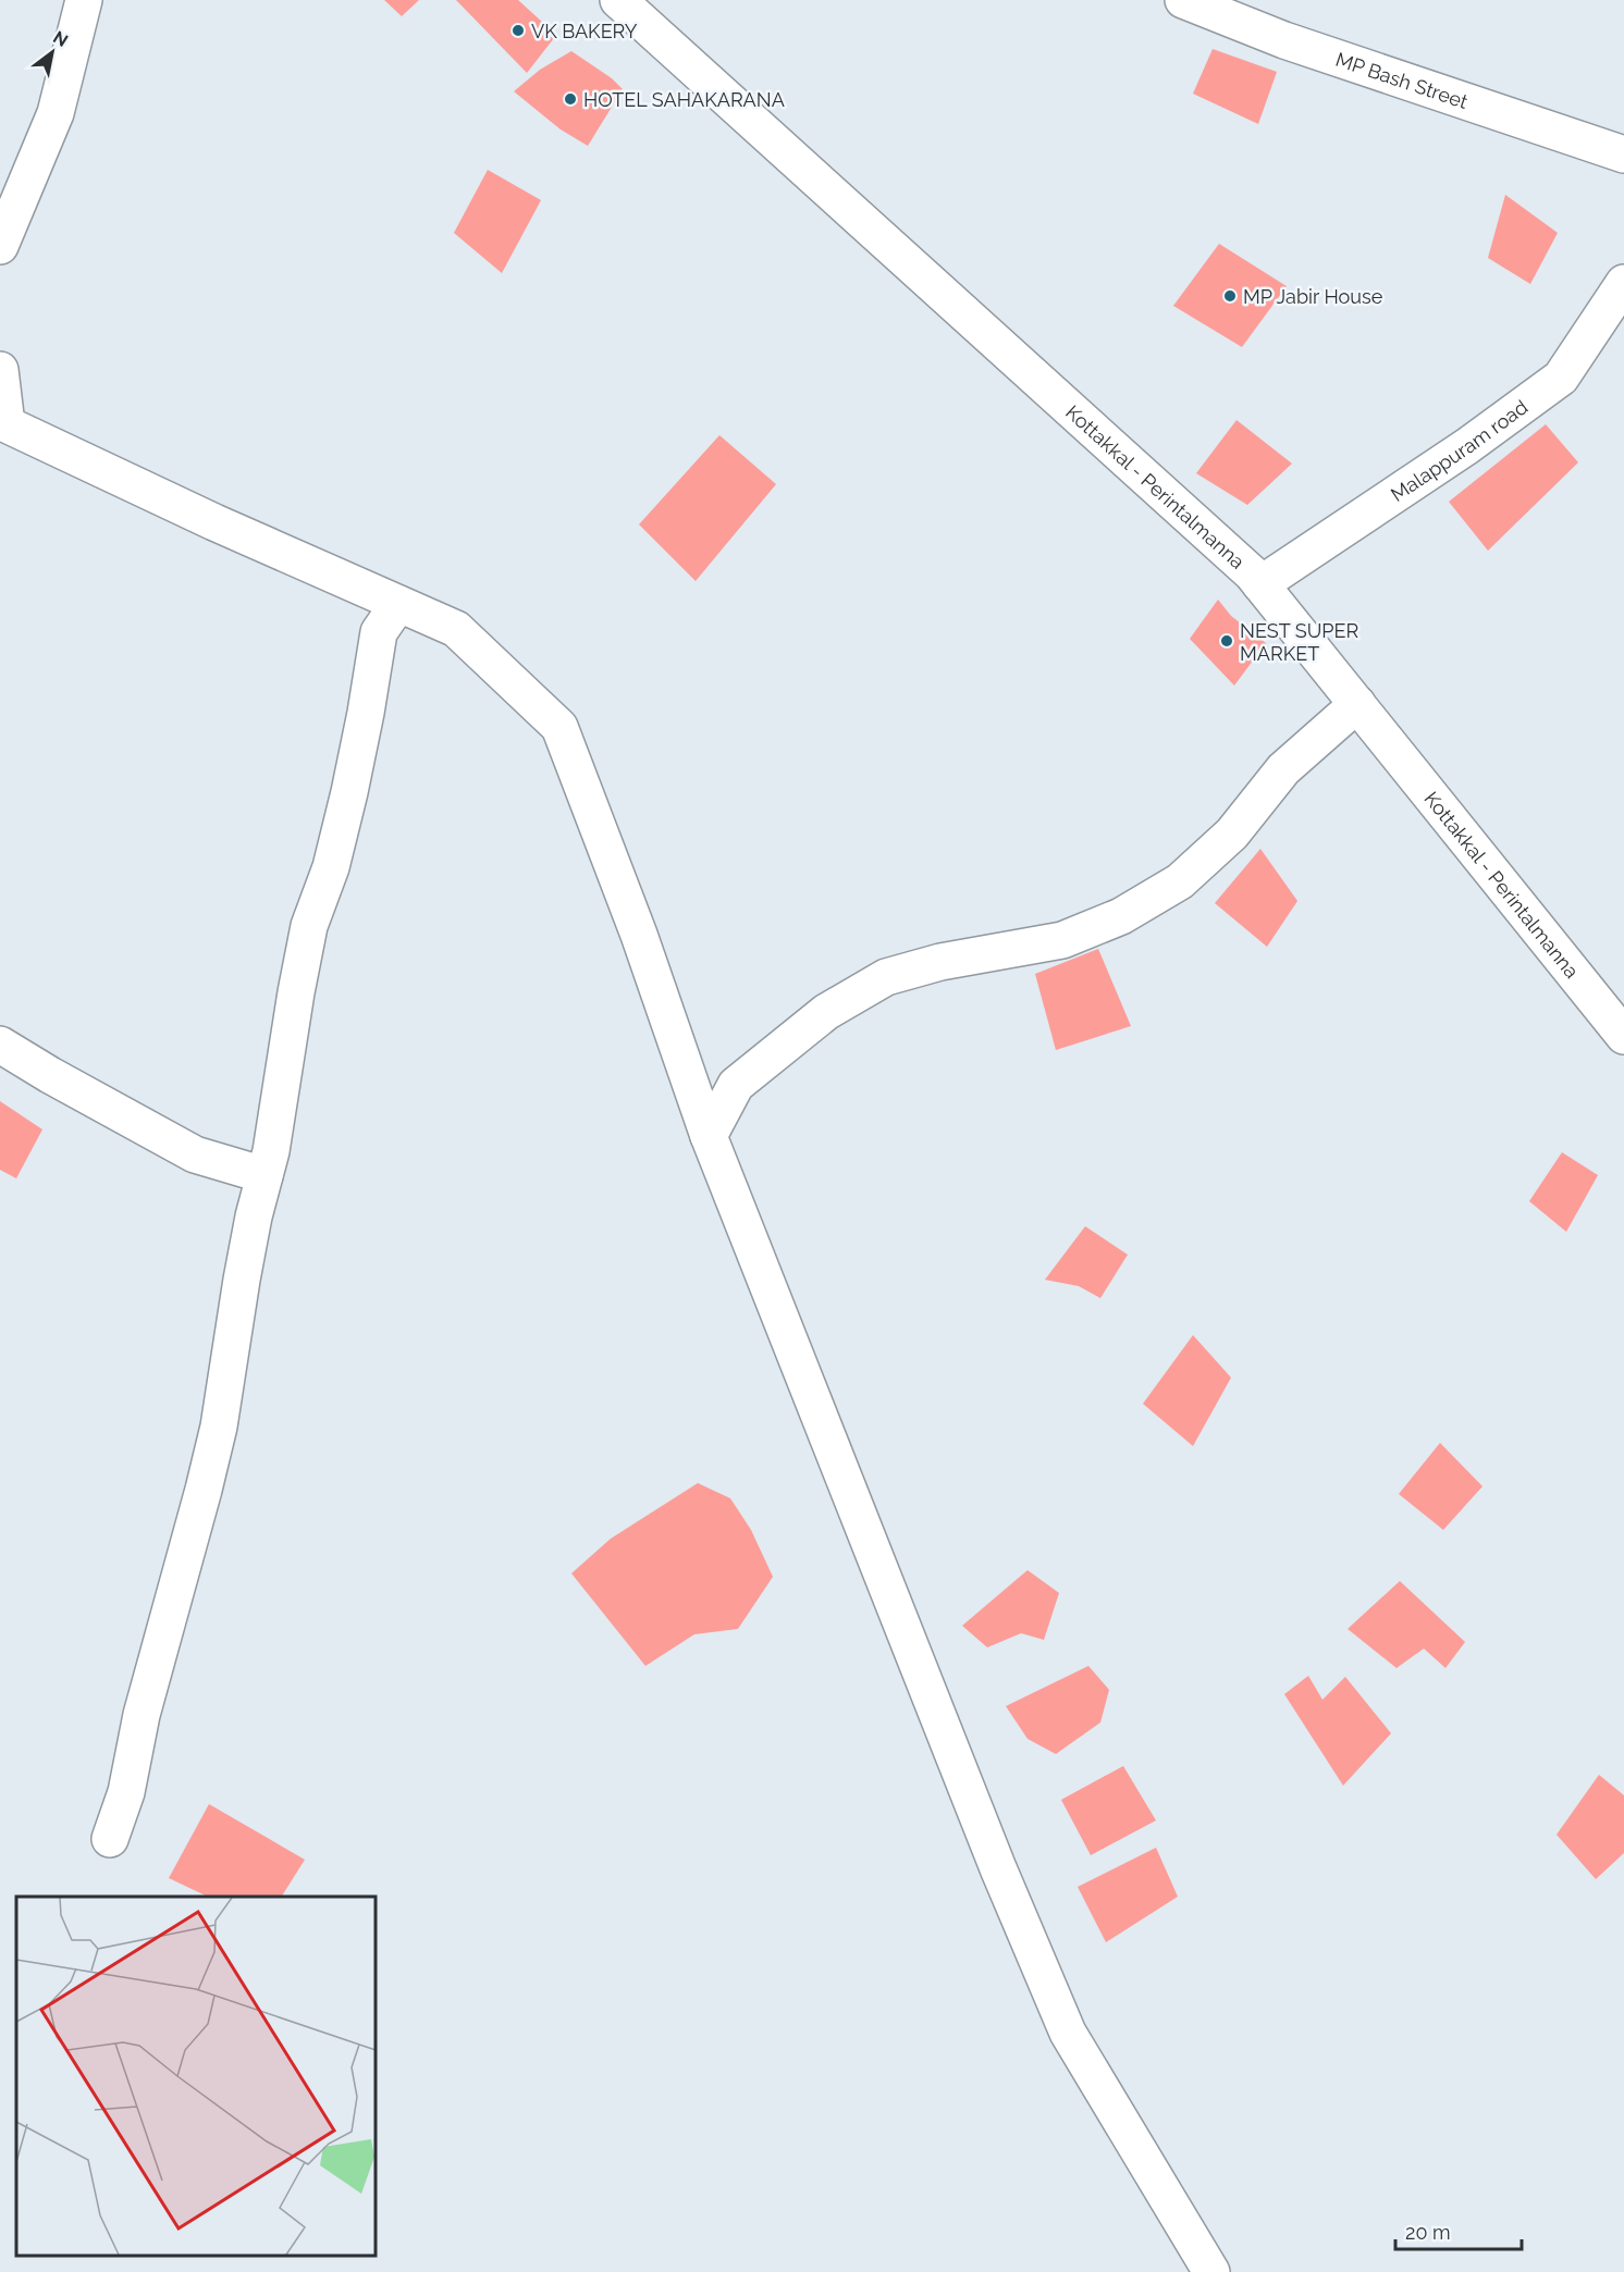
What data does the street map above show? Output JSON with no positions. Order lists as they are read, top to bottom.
{
  "streets": {
    "street": ["MP Bash Street", "Malappuram road", "Kottakkal - Perintalmanna"]
  },
  "crossings": [
    ["Malappuram road", "Kottakkal - Perintalmanna"]
  ],
  "places": [
    "VK BAKERY",
    "HOTEL SAHAKARANA",
    "MP Jabir House",
    "NEST SUPER MARKET"
  ],
  "scale_bar": "20 m",
  "north": "top right"
}
